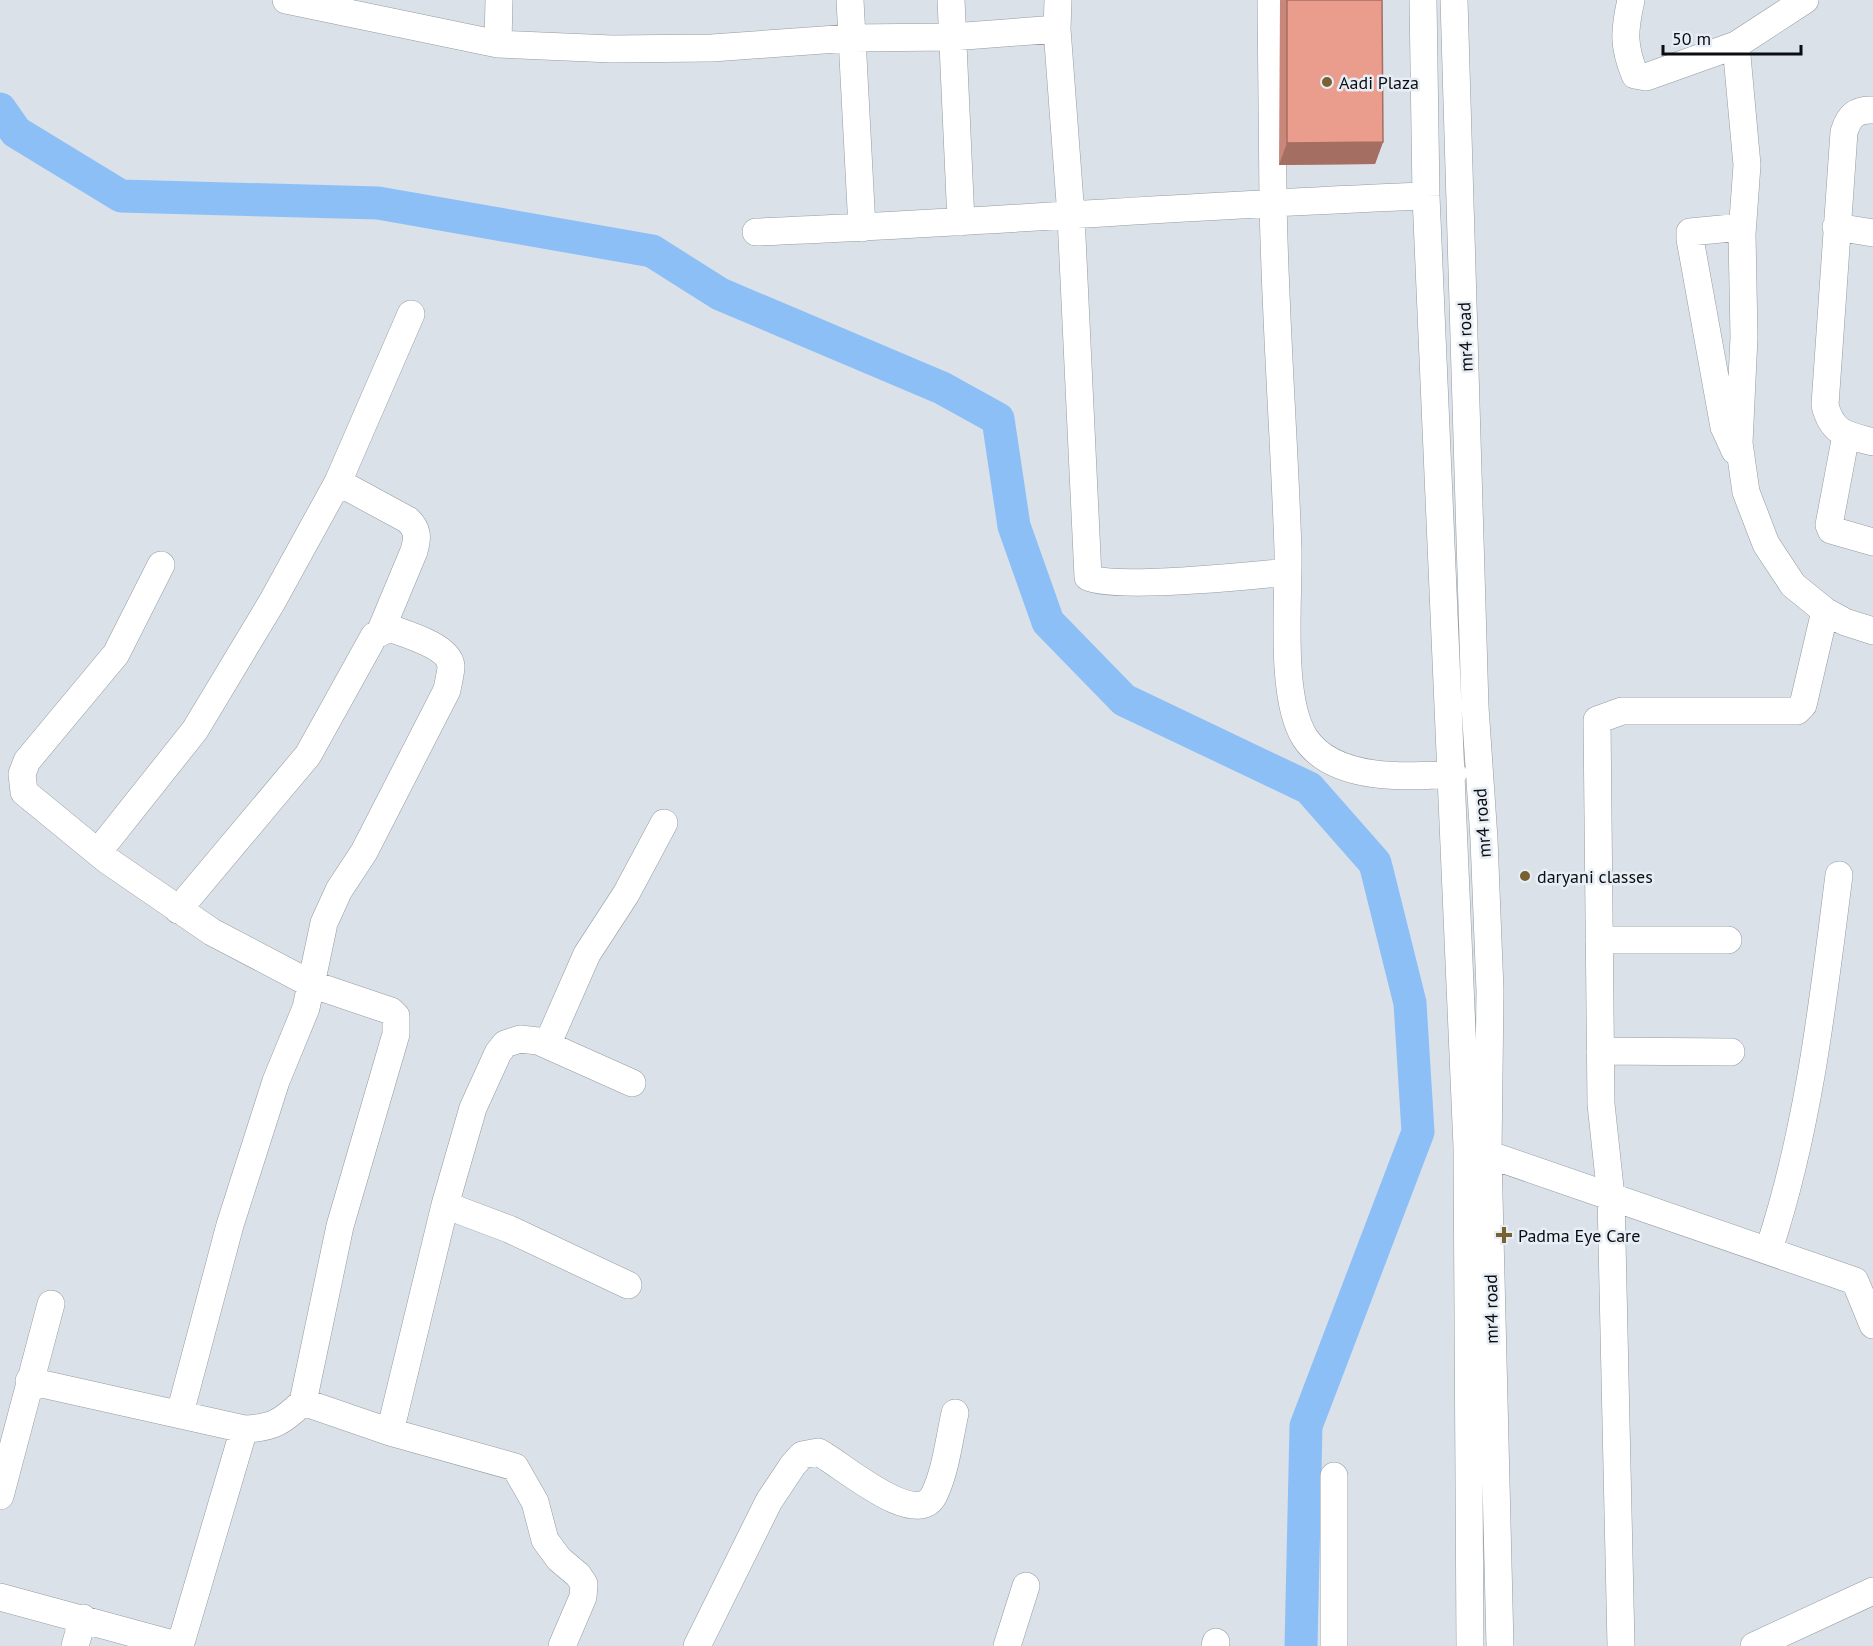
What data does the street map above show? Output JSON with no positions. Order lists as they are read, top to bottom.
{
  "streets": {
    "street": ["mr4 road"]
  },
  "places": {
    "other": ["Aadi Plaza", "daryani classes"],
    "health": ["Padma Eye Care"]
  },
  "scale_bar": "50 m"
}
